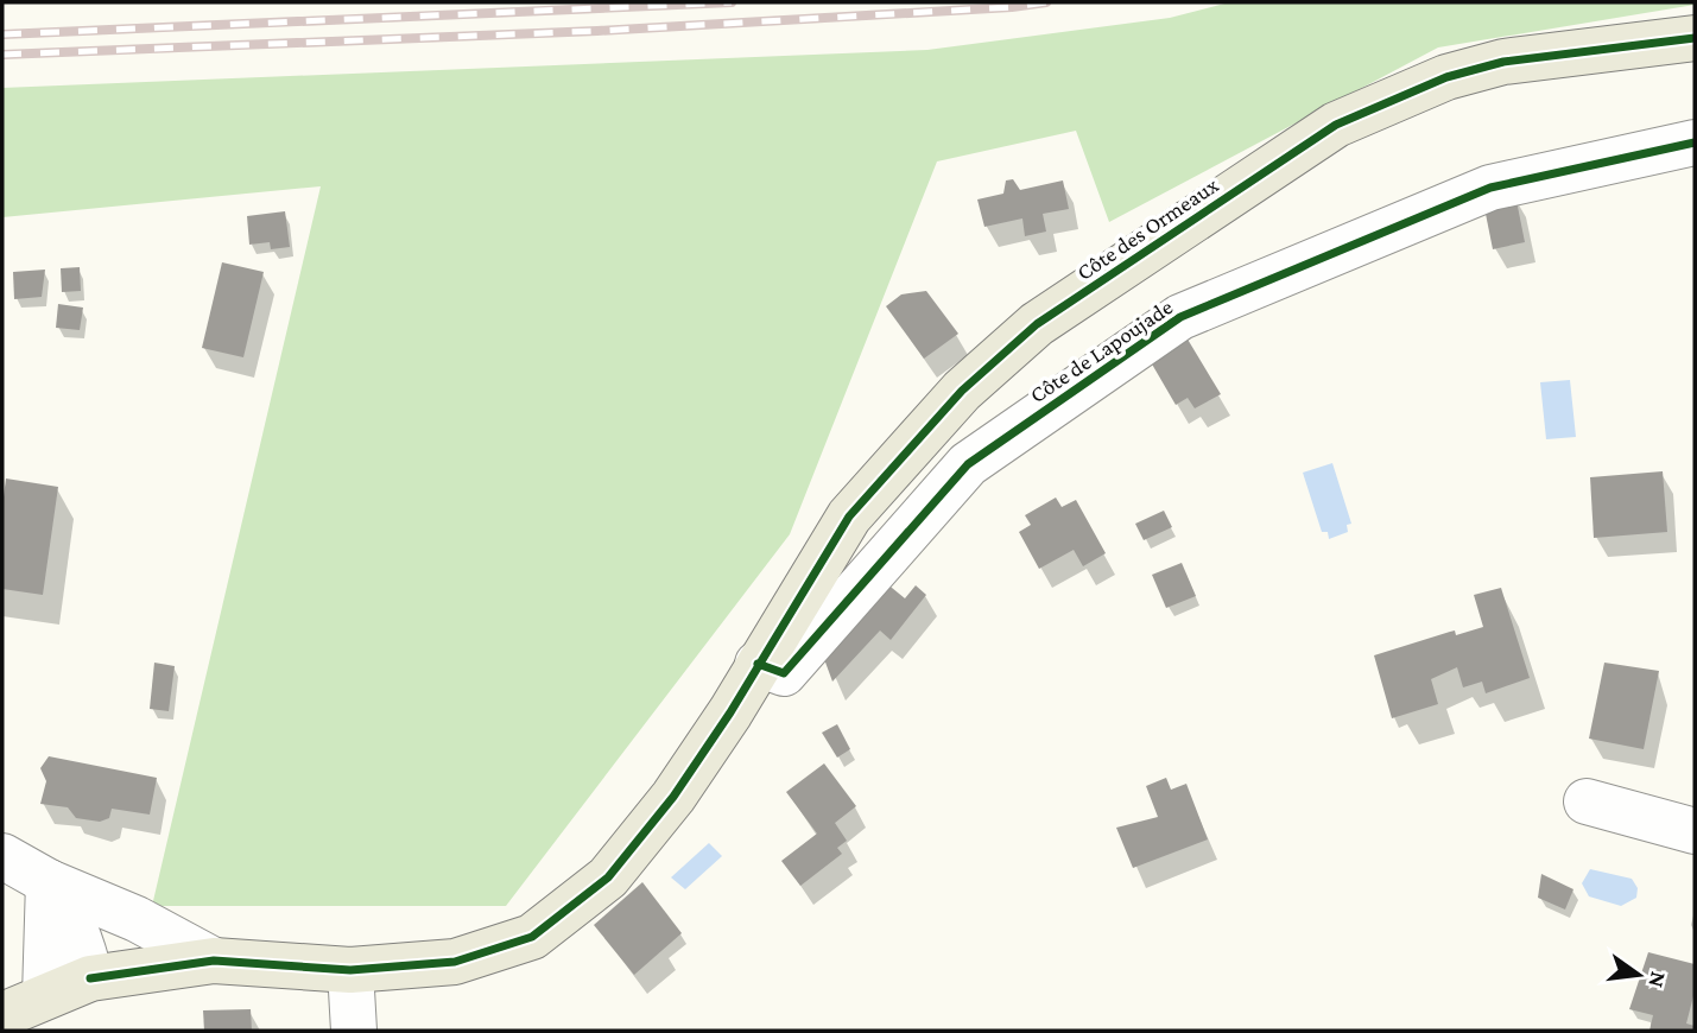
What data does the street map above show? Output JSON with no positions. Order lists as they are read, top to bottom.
{
  "streets": {
    "main road": ["Côte des Ormeaux"],
    "street": ["Côte de Lapoujade"]
  },
  "crossings": [
    ["Côte des Ormeaux", "Côte de Lapoujade"]
  ],
  "north": "right"
}
